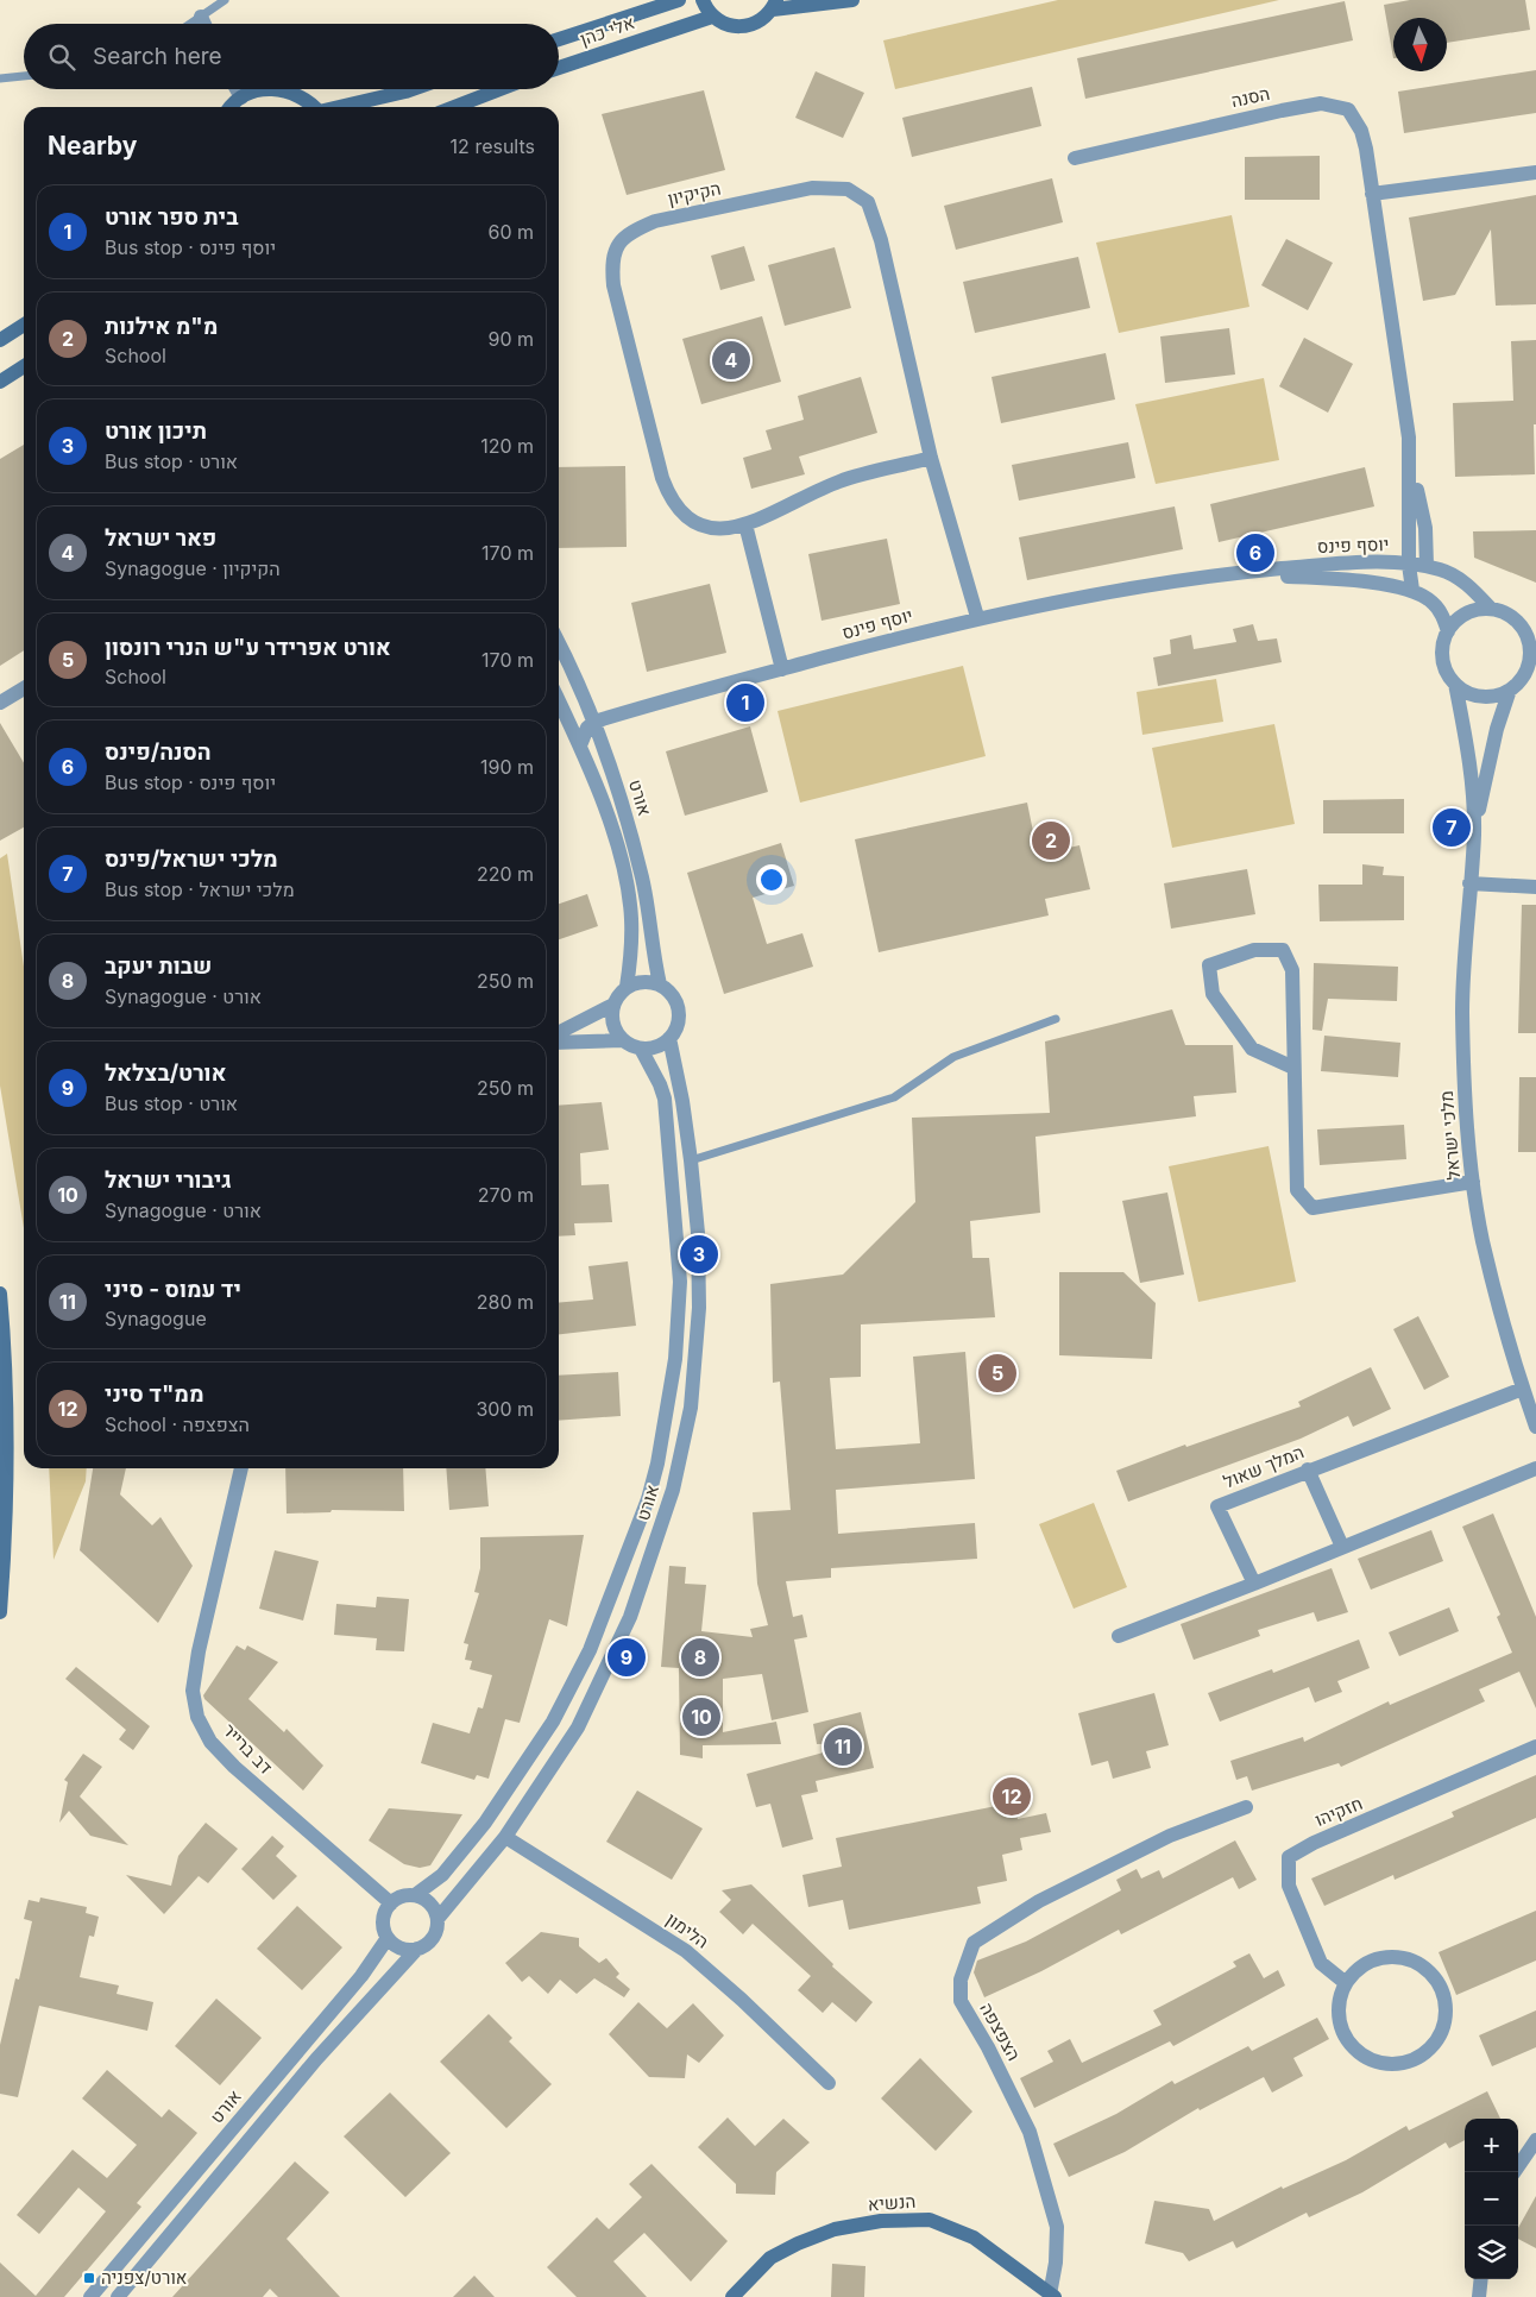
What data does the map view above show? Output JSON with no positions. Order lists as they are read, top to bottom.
{
  "streets": {
    "street": [
      "אלי כהן",
      "הסנה",
      "הקיקיון",
      "יוסף פינס",
      "אורט",
      "מלכי ישראל",
      "המלך שאול",
      "דב ברייר",
      "חזקיהו",
      "הלימון",
      "הצפצפה",
      "הנשיא"
    ]
  },
  "crossings": [
    ["הסנה", "יוסף פינס"],
    ["הקיקיון", "יוסף פינס"],
    ["יוסף פינס", "אורט"],
    ["יוסף פינס", "מלכי ישראל"],
    ["אורט", "דב ברייר"],
    ["אורט", "הלימון"],
    ["מלכי ישראל", "המלך שאול"],
    ["הצפצפה", "הנשיא"]
  ],
  "places": {
    "transit": ["אורט/צפניה"]
  },
  "north": "bottom",
  "page": {
    "search": "Search here",
    "heading": ["Nearby", "12 results"],
    "list": [
      {
        "mark": "1",
        "name": "בית ספר אורט",
        "note": "Bus stop · יוסף פינס",
        "value": "60 m"
      },
      {
        "mark": "2",
        "name": "מ\"מ אילנות",
        "note": "School",
        "value": "90 m"
      },
      {
        "mark": "3",
        "name": "תיכון אורט",
        "note": "Bus stop · אורט",
        "value": "120 m"
      },
      {
        "mark": "4",
        "name": "פאר ישראל",
        "note": "Synagogue · הקיקיון",
        "value": "170 m"
      },
      {
        "mark": "5",
        "name": "אורט אפרידר ע\"ש הנרי רונסון",
        "note": "School",
        "value": "170 m"
      },
      {
        "mark": "6",
        "name": "הסנה/פינס",
        "note": "Bus stop · יוסף פינס",
        "value": "190 m"
      },
      {
        "mark": "7",
        "name": "מלכי ישראל/פינס",
        "note": "Bus stop · מלכי ישראל",
        "value": "220 m"
      },
      {
        "mark": "8",
        "name": "שבות יעקב",
        "note": "Synagogue · אורט",
        "value": "250 m"
      },
      {
        "mark": "9",
        "name": "אורט/בצלאל",
        "note": "Bus stop · אורט",
        "value": "250 m"
      },
      {
        "mark": "10",
        "name": "גיבורי ישראל",
        "note": "Synagogue · אורט",
        "value": "270 m"
      },
      {
        "mark": "11",
        "name": "יד עמוס - סיני",
        "note": "Synagogue",
        "value": "280 m"
      },
      {
        "mark": "12",
        "name": "ממ\"ד סיני",
        "note": "School · הצפצפה",
        "value": "300 m"
      }
    ],
    "pins": [
      "4",
      "6",
      "1",
      "7",
      "2",
      "3",
      "5",
      "8",
      "9",
      "10",
      "11",
      "12"
    ],
    "map_buttons": ["+", "−"]
  }
}
